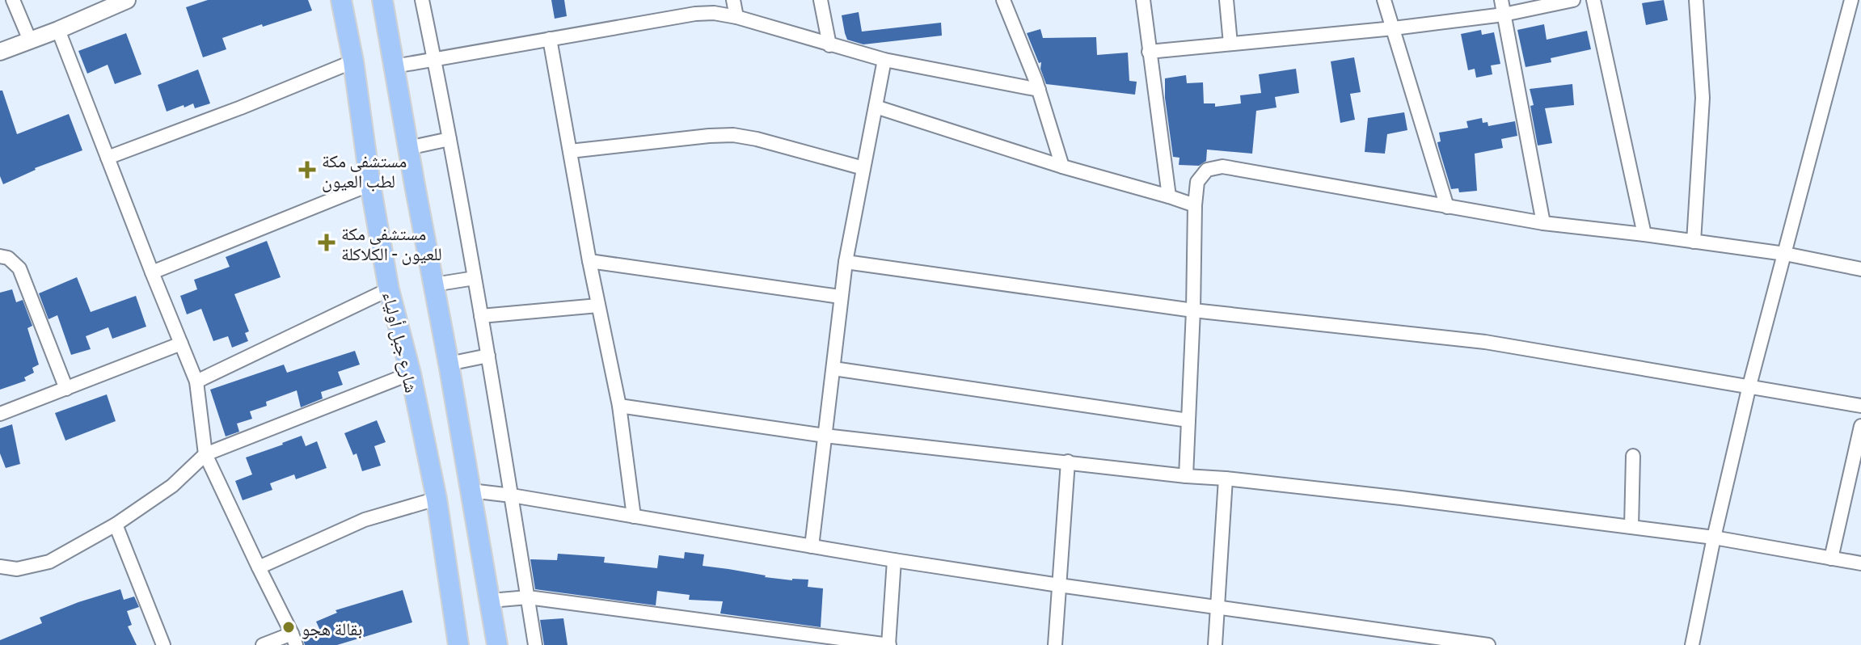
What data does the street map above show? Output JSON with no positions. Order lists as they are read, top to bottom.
{
  "streets": {
    "main road": ["شارع جبل أولياء"]
  },
  "places": {
    "health": ["مستشفى مكة لطب العيون", "مستشفى مكة للعيون - الكلاكلة"],
    "other": ["بقالة هجو"]
  }
}
